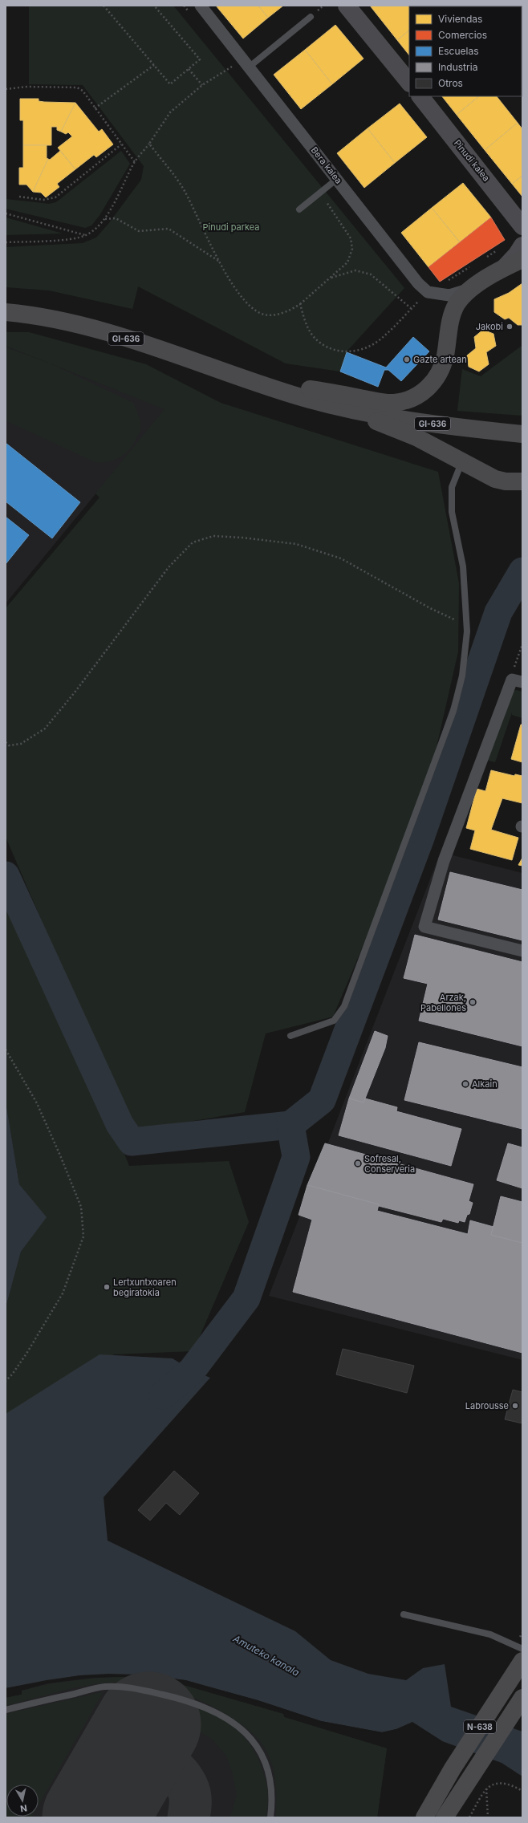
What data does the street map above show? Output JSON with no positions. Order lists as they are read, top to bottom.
{
  "streets": {
    "main road": ["GI-636", "N-638"],
    "street": ["Pinudi kalea", "Bera kalea"]
  },
  "water": ["Amuteko kanala"],
  "parks": ["Pinudi parkea"],
  "places": [
    "Jakobi",
    "Gazte artean",
    "Arzak, Pabellones",
    "Alkain",
    "Sofresal, Conserveria",
    "Lertxuntxoaren begiratokia",
    "Labrousse"
  ],
  "legend": [
    "Viviendas",
    "Comercios",
    "Escuelas",
    "Industria",
    "Otros"
  ],
  "north": "bottom"
}
